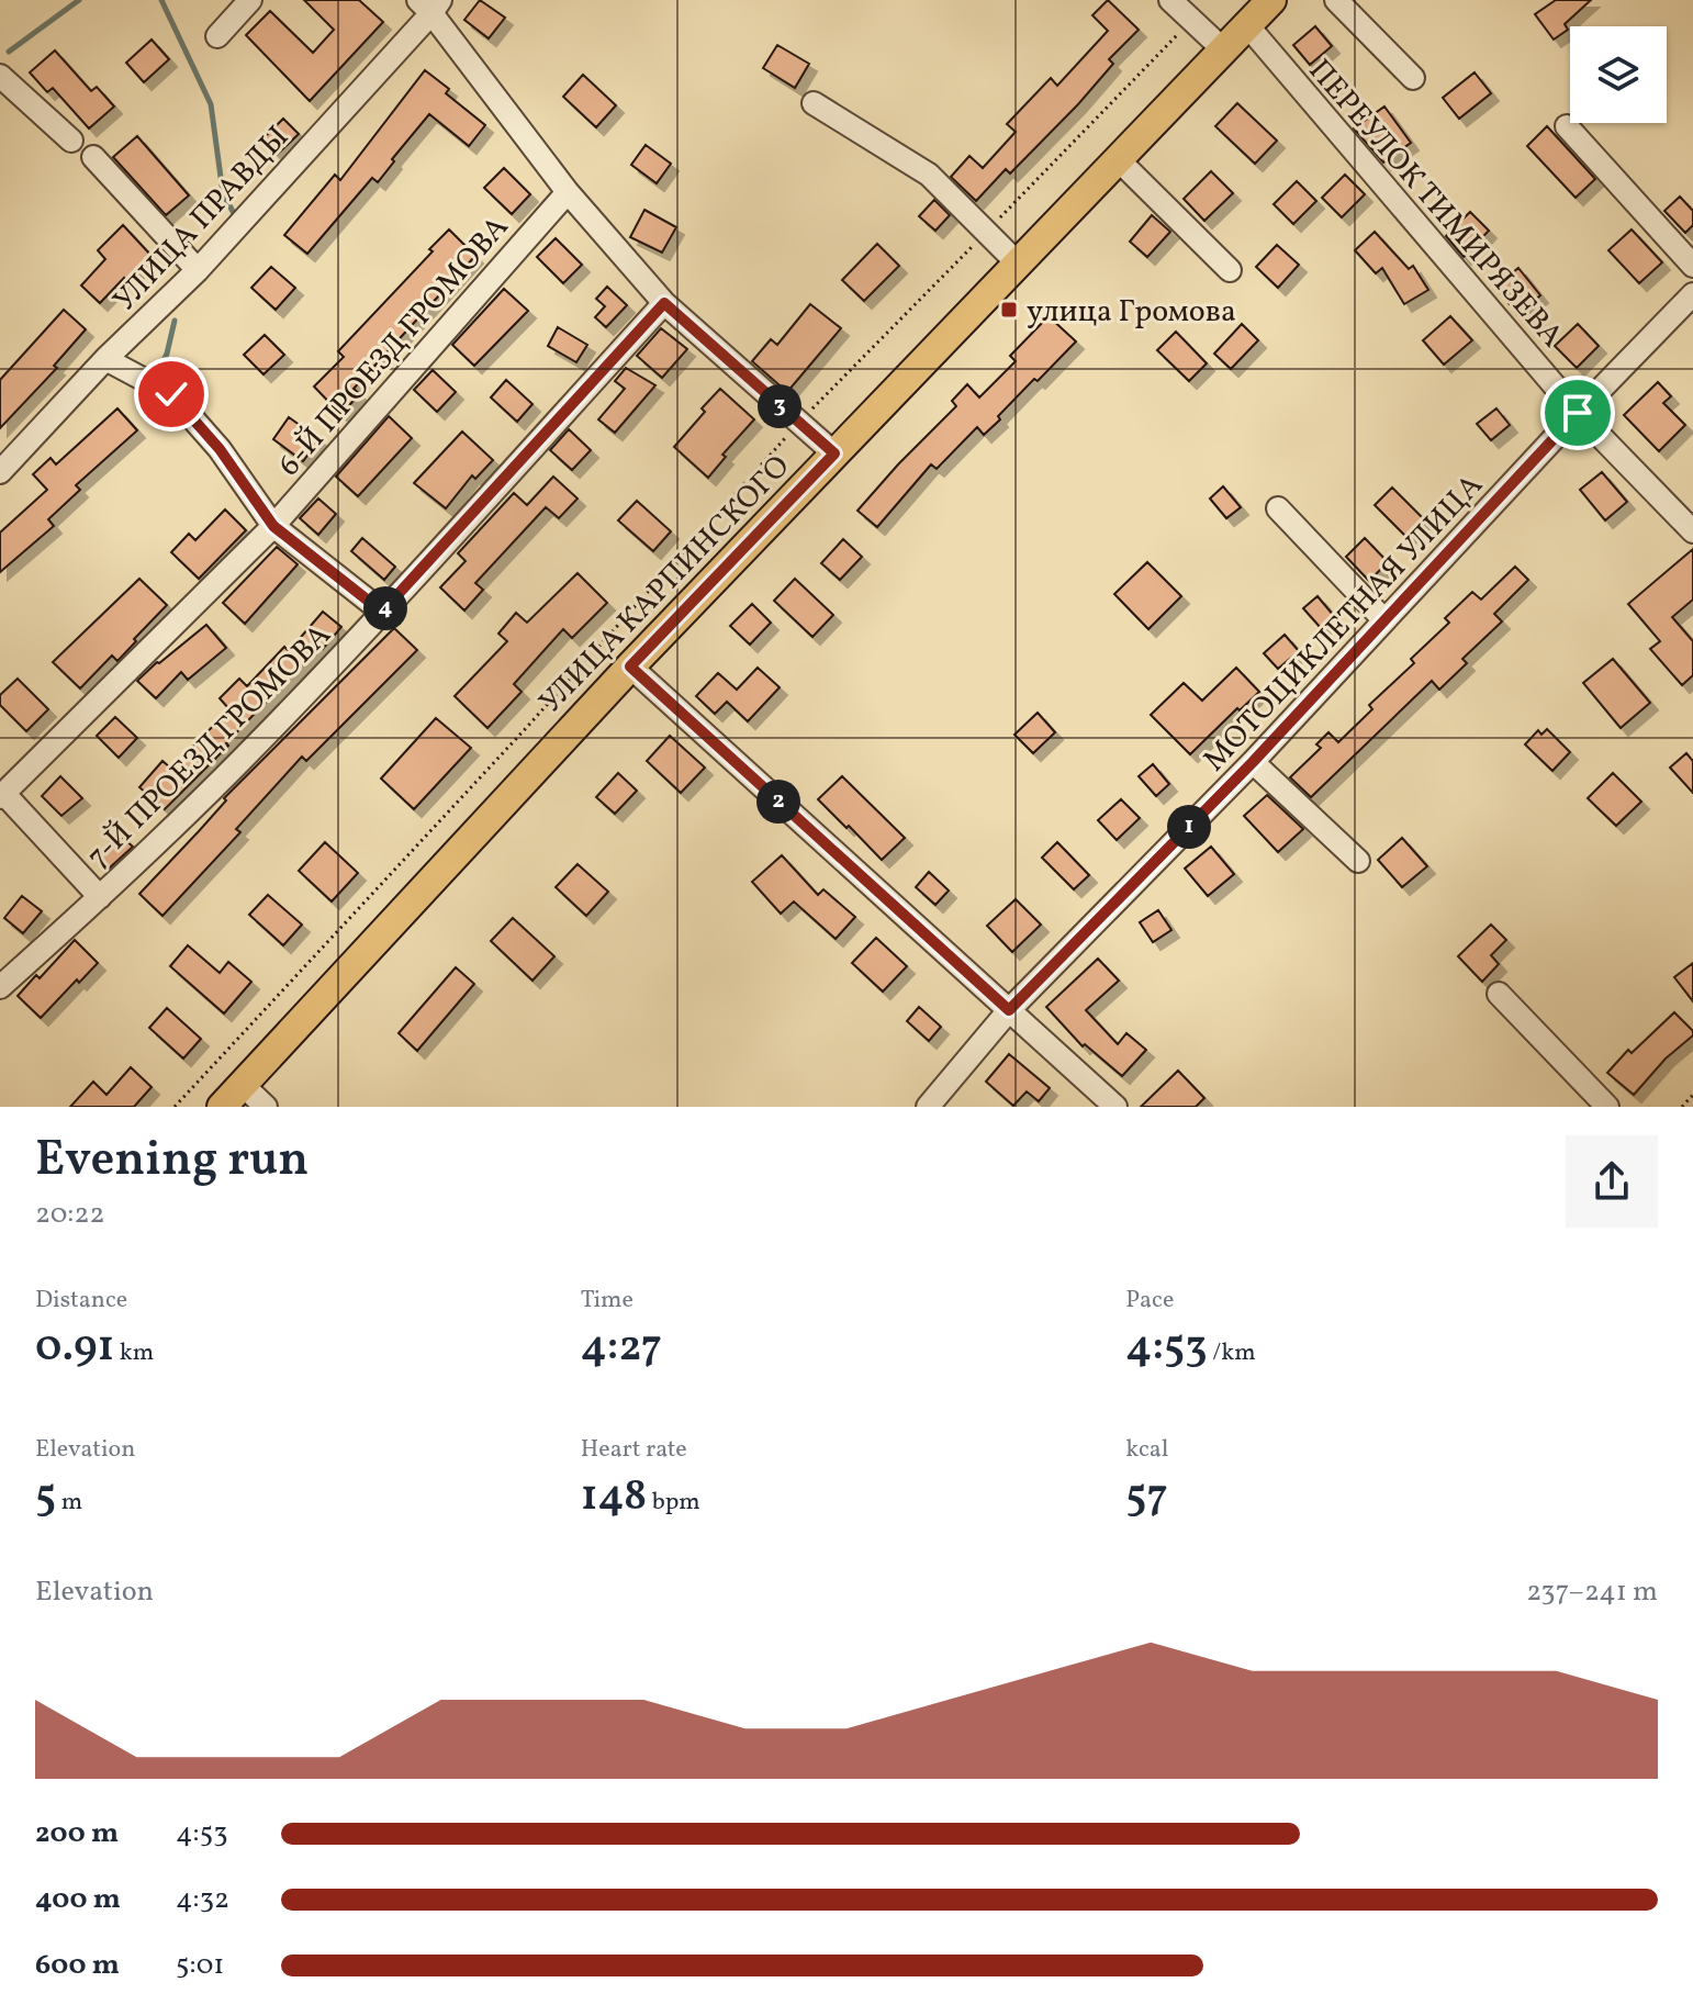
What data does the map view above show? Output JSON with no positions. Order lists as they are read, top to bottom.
{
  "streets": {
    "main road": ["УЛИЦА КАРПИНСКОГО"],
    "street": [
      "ПЕРЕУЛОК ТИМИРЯЗЕВА",
      "УЛИЦА ПРАВДЫ",
      "6-Й ПРОЕЗД ГРОМОВА",
      "МОТОЦИКЛЕТНАЯ УЛИЦА",
      "7-Й ПРОЕЗД ГРОМОВА"
    ]
  },
  "crossings": [
    ["ПЕРЕУЛОК ТИМИРЯЗЕВА", "УЛИЦА КАРПИНСКОГО"],
    ["ПЕРЕУЛОК ТИМИРЯЗЕВА", "МОТОЦИКЛЕТНАЯ УЛИЦА"]
  ],
  "places": {
    "transit": ["улица Громова"]
  },
  "page": {
    "pins": [
      "3",
      "4",
      "2",
      "1"
    ],
    "heading": ["Evening run", "20:22"],
    "stats": [
      ["Distance", "0.91 km"],
      ["Time", "4:27"],
      ["Pace", "4:53 /km"],
      ["Elevation", "5 m"],
      ["Heart rate", "148 bpm"],
      ["kcal", "57"]
    ],
    "chart": ["Elevation", "237–241 m"],
    "list": [
      {
        "name": "200 m",
        "note": "4:53"
      },
      {
        "name": "400 m",
        "note": "4:32"
      },
      {
        "name": "600 m",
        "note": "5:01"
      }
    ]
  }
}
